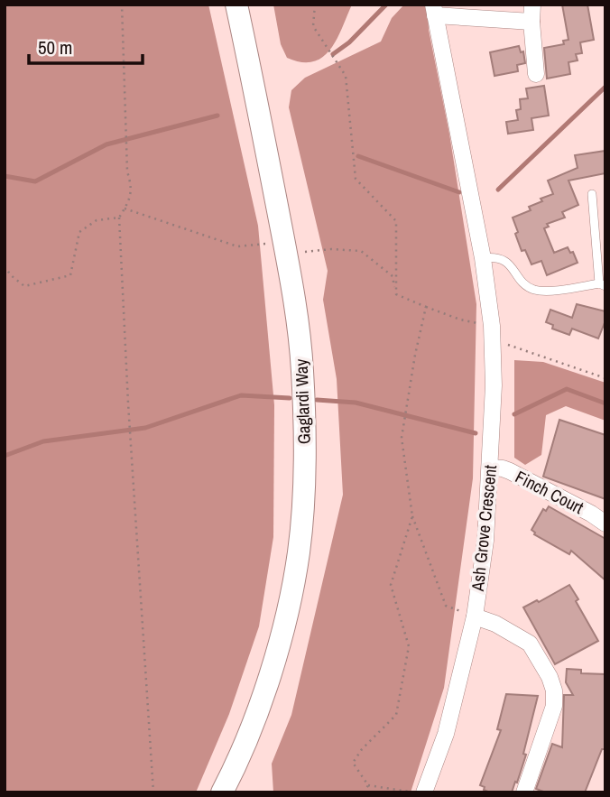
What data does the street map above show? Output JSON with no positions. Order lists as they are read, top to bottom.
{
  "streets": {
    "main road": ["Gaglardi Way"],
    "street": ["Finch Court", "Ash Grove Crescent"]
  },
  "crossings": [
    ["Finch Court", "Ash Grove Crescent"]
  ],
  "scale_bar": "50 m"
}
